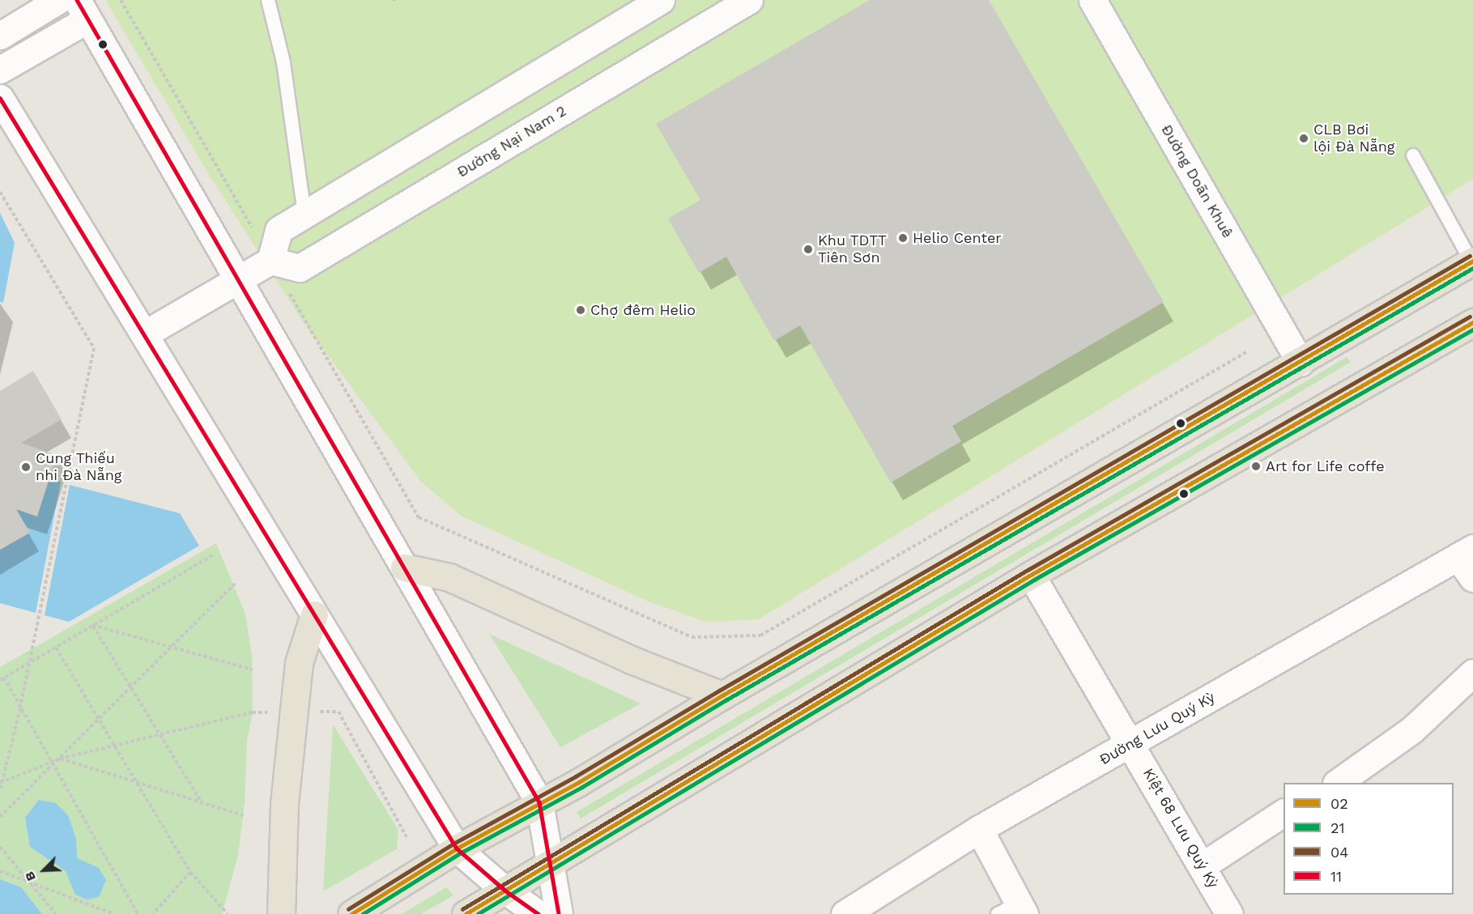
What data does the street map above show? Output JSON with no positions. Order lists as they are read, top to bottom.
{
  "streets": {
    "street": [
      "Đường Nại Nam 2",
      "Đường Doãn Khuê",
      "Đường Lưu Quý Kỳ",
      "Kiệt 68 Lưu Quý Kỳ"
    ]
  },
  "crossings": [
    ["Đường Lưu Quý Kỳ", "Kiệt 68 Lưu Quý Kỳ"]
  ],
  "places": [
    "CLB Bơi lội Đà Nẵng",
    "Helio Center",
    "Khu TDTT Tiên Sơn",
    "Chợ đêm Helio",
    "Art for Life coffe",
    "Cung Thiếu nhi Đà Nẵng"
  ],
  "lines": [
    "transit line 11",
    "transit line 04",
    "transit line 02",
    "transit line 21"
  ],
  "legend": [
    "02",
    "21",
    "04",
    "11"
  ],
  "north": "bottom left"
}
